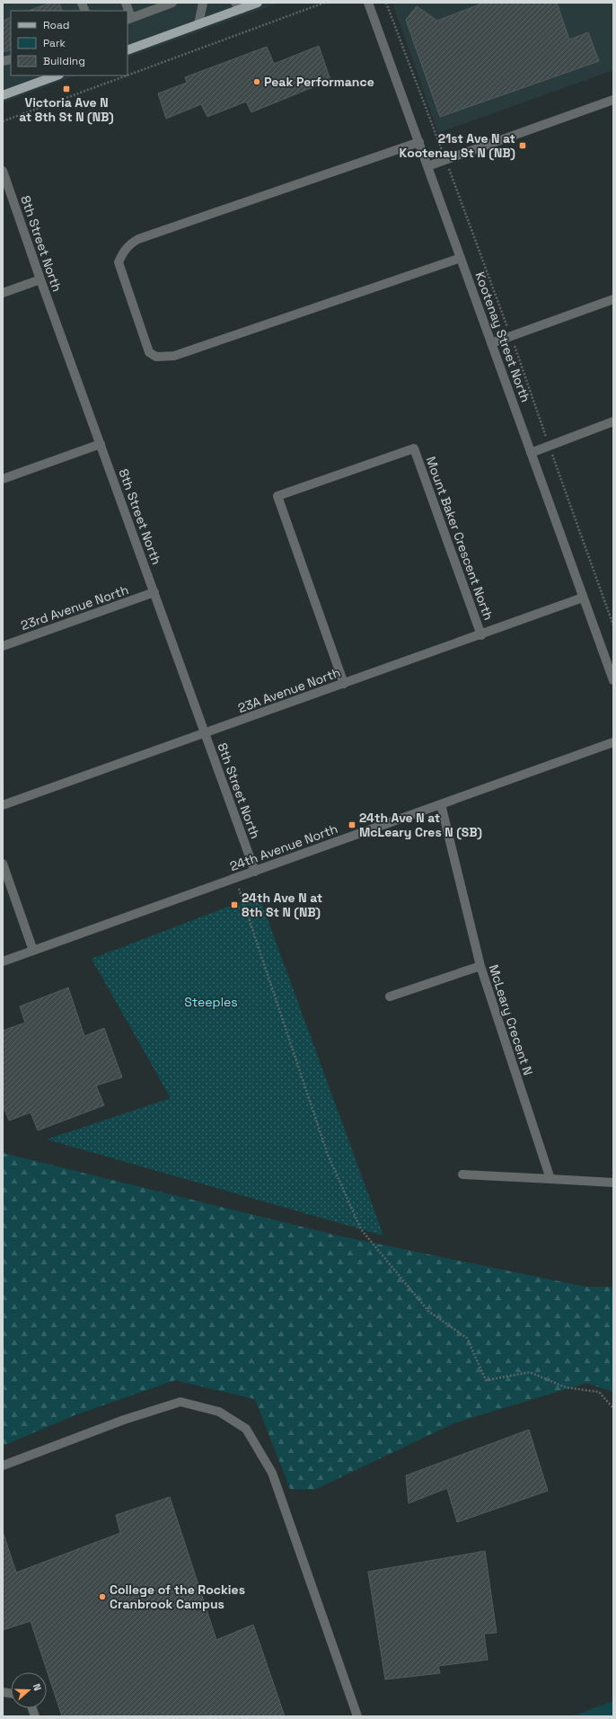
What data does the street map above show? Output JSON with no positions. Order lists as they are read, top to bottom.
{
  "streets": {
    "street": [
      "8th Street North",
      "Kootenay Street North",
      "Mount Baker Crescent North",
      "23rd Avenue North",
      "23A Avenue North",
      "24th Avenue North",
      "McLeary Crecent N"
    ]
  },
  "crossings": [
    ["8th Street North", "23rd Avenue North"],
    ["8th Street North", "23A Avenue North"],
    ["8th Street North", "24th Avenue North"],
    ["Kootenay Street North", "23A Avenue North"],
    ["Mount Baker Crescent North", "23A Avenue North"],
    ["24th Avenue North", "McLeary Crecent N"]
  ],
  "parks": ["Steeples"],
  "places": {
    "other": ["Peak Performance", "College of the Rockies Cranbrook Campus"],
    "transit": [
      "Victoria Ave N at 8th St N (NB)",
      "21st Ave N at Kootenay St N (NB)",
      "24th Ave N at McLeary Cres N (SB)",
      "24th Ave N at 8th St N (NB)"
    ]
  },
  "legend": ["Road", "Park", "Building"],
  "north": "right"
}
